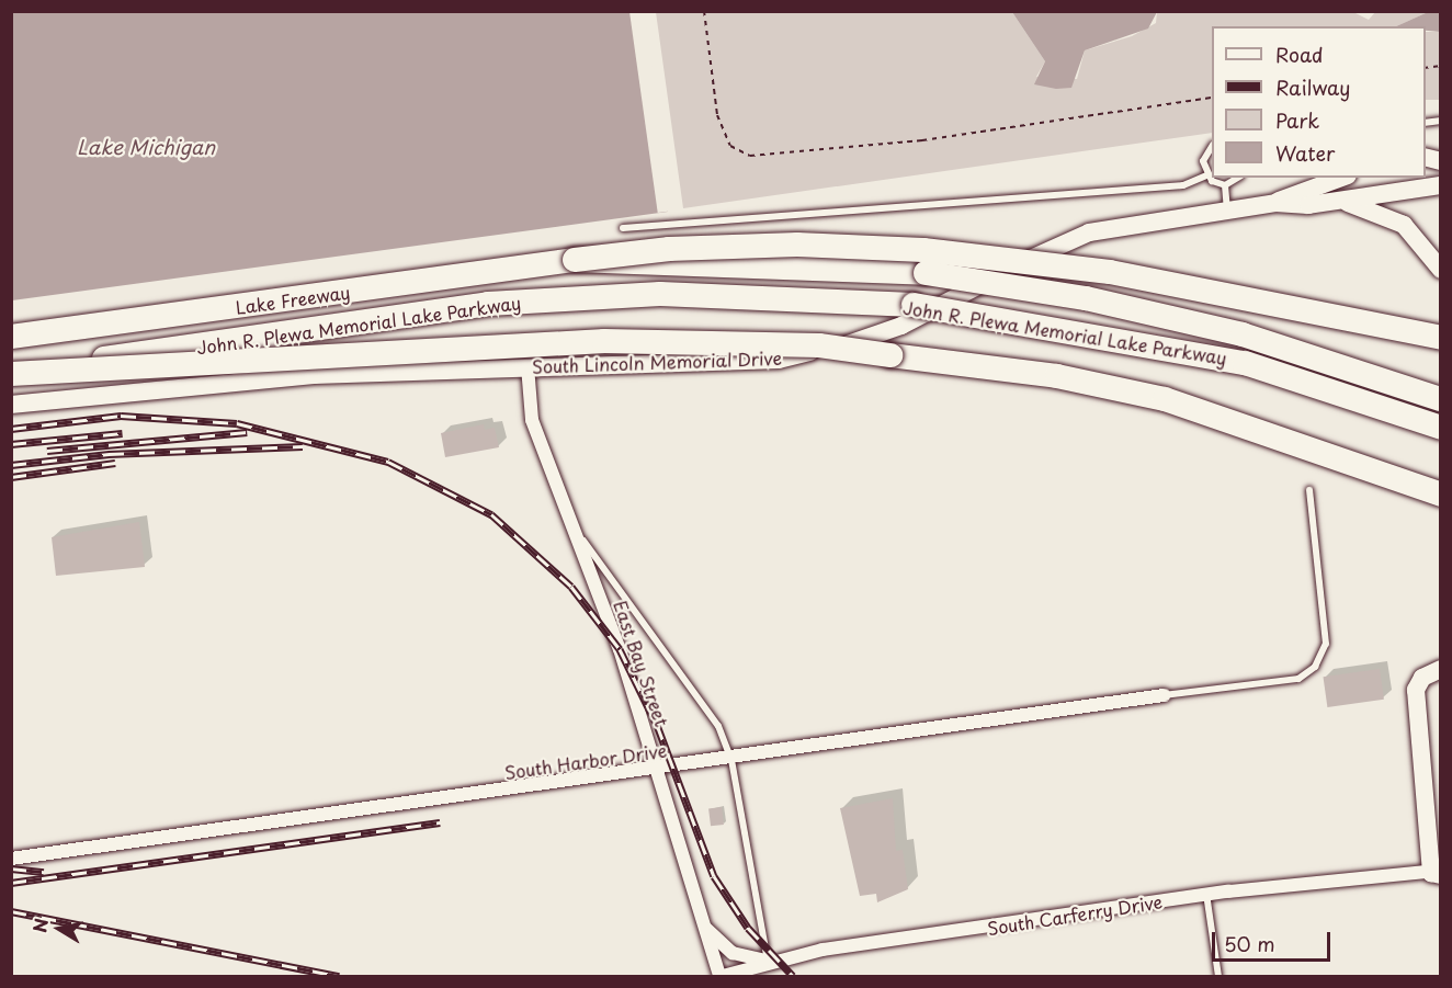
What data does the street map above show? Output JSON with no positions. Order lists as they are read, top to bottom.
{
  "streets": {
    "highway": ["Lake Freeway", "John R. Plewa Memorial Lake Parkway"],
    "street": [
      "South Lincoln Memorial Drive",
      "East Bay Street",
      "South Harbor Drive",
      "South Carferry Drive"
    ]
  },
  "crossings": [
    ["Lake Freeway", "John R. Plewa Memorial Lake Parkway"],
    ["South Lincoln Memorial Drive", "East Bay Street"],
    ["East Bay Street", "South Harbor Drive"],
    ["East Bay Street", "South Carferry Drive"]
  ],
  "water": ["Lake Michigan"],
  "legend": [
    "Road",
    "Railway",
    "Park",
    "Water"
  ],
  "scale_bar": "50 m",
  "north": "left"
}
